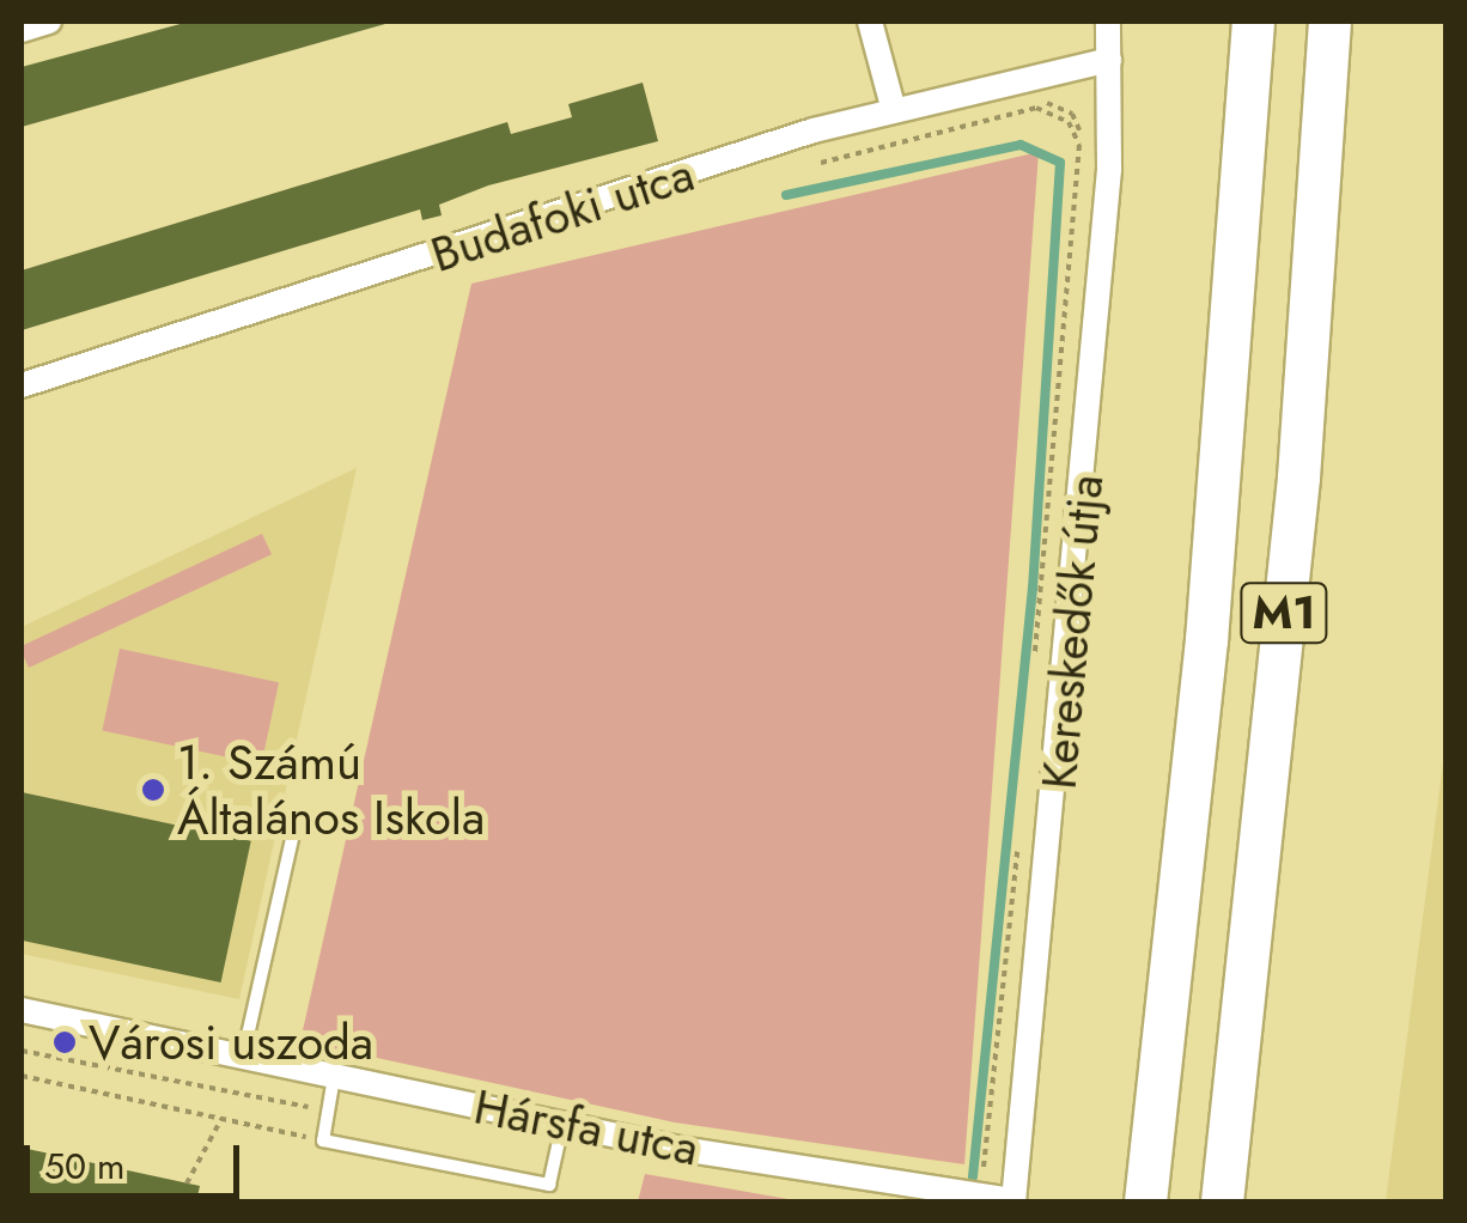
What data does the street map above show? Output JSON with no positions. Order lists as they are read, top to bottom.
{
  "streets": {
    "highway": ["M1"],
    "street": ["Budafoki utca", "Kereskedők útja", "Hársfa utca"]
  },
  "crossings": [
    ["Budafoki utca", "Kereskedők útja"],
    ["Kereskedők útja", "Hársfa utca"]
  ],
  "places": ["1. Számú Általános Iskola", "Városi uszoda"],
  "scale_bar": "50 m"
}
